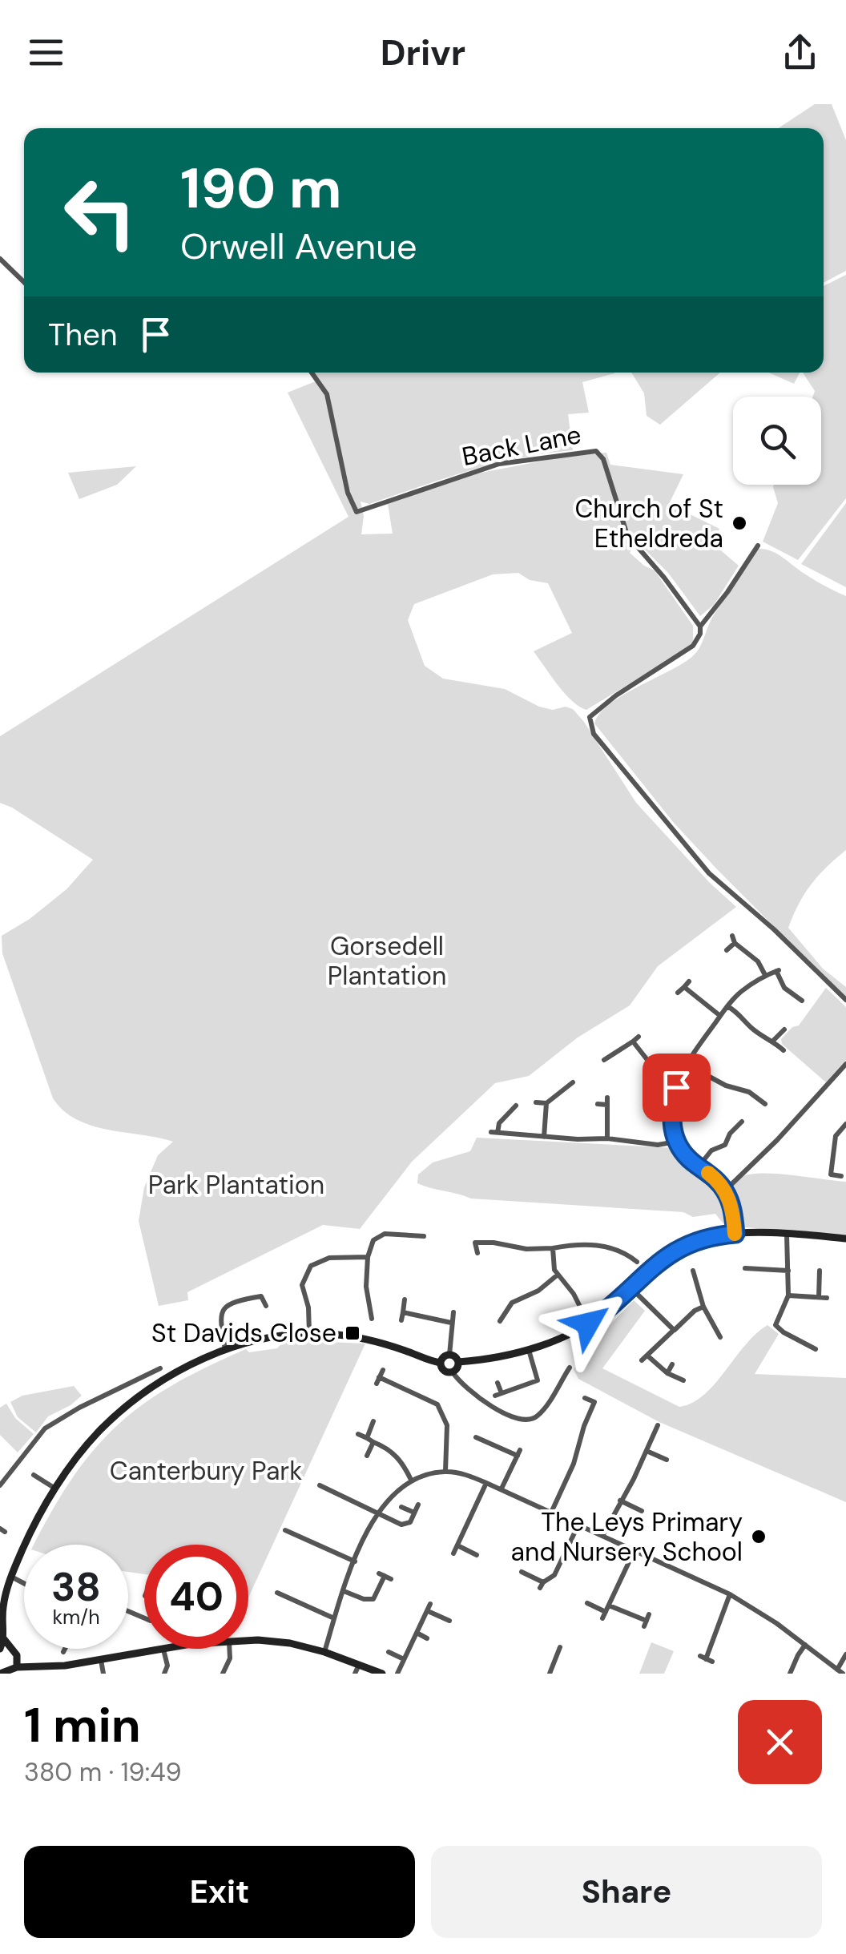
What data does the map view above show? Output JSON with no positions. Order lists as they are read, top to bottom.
{
  "streets": {
    "street": ["Back Lane"]
  },
  "parks": ["Gorsedell Plantation", "Park Plantation", "Canterbury Park"],
  "places": {
    "other": ["Church of St Etheldreda", "The Leys Primary and Nursery School"],
    "transit": ["St Davids Close"]
  },
  "page": {
    "header": "Drivr",
    "turn": ["190 m", "Orwell Avenue"],
    "then": "Then",
    "speed": "38 km/h",
    "limit": "40",
    "heading": ["1 min", "380 m · 19:49"],
    "buttons": ["Exit", "Share"]
  }
}
